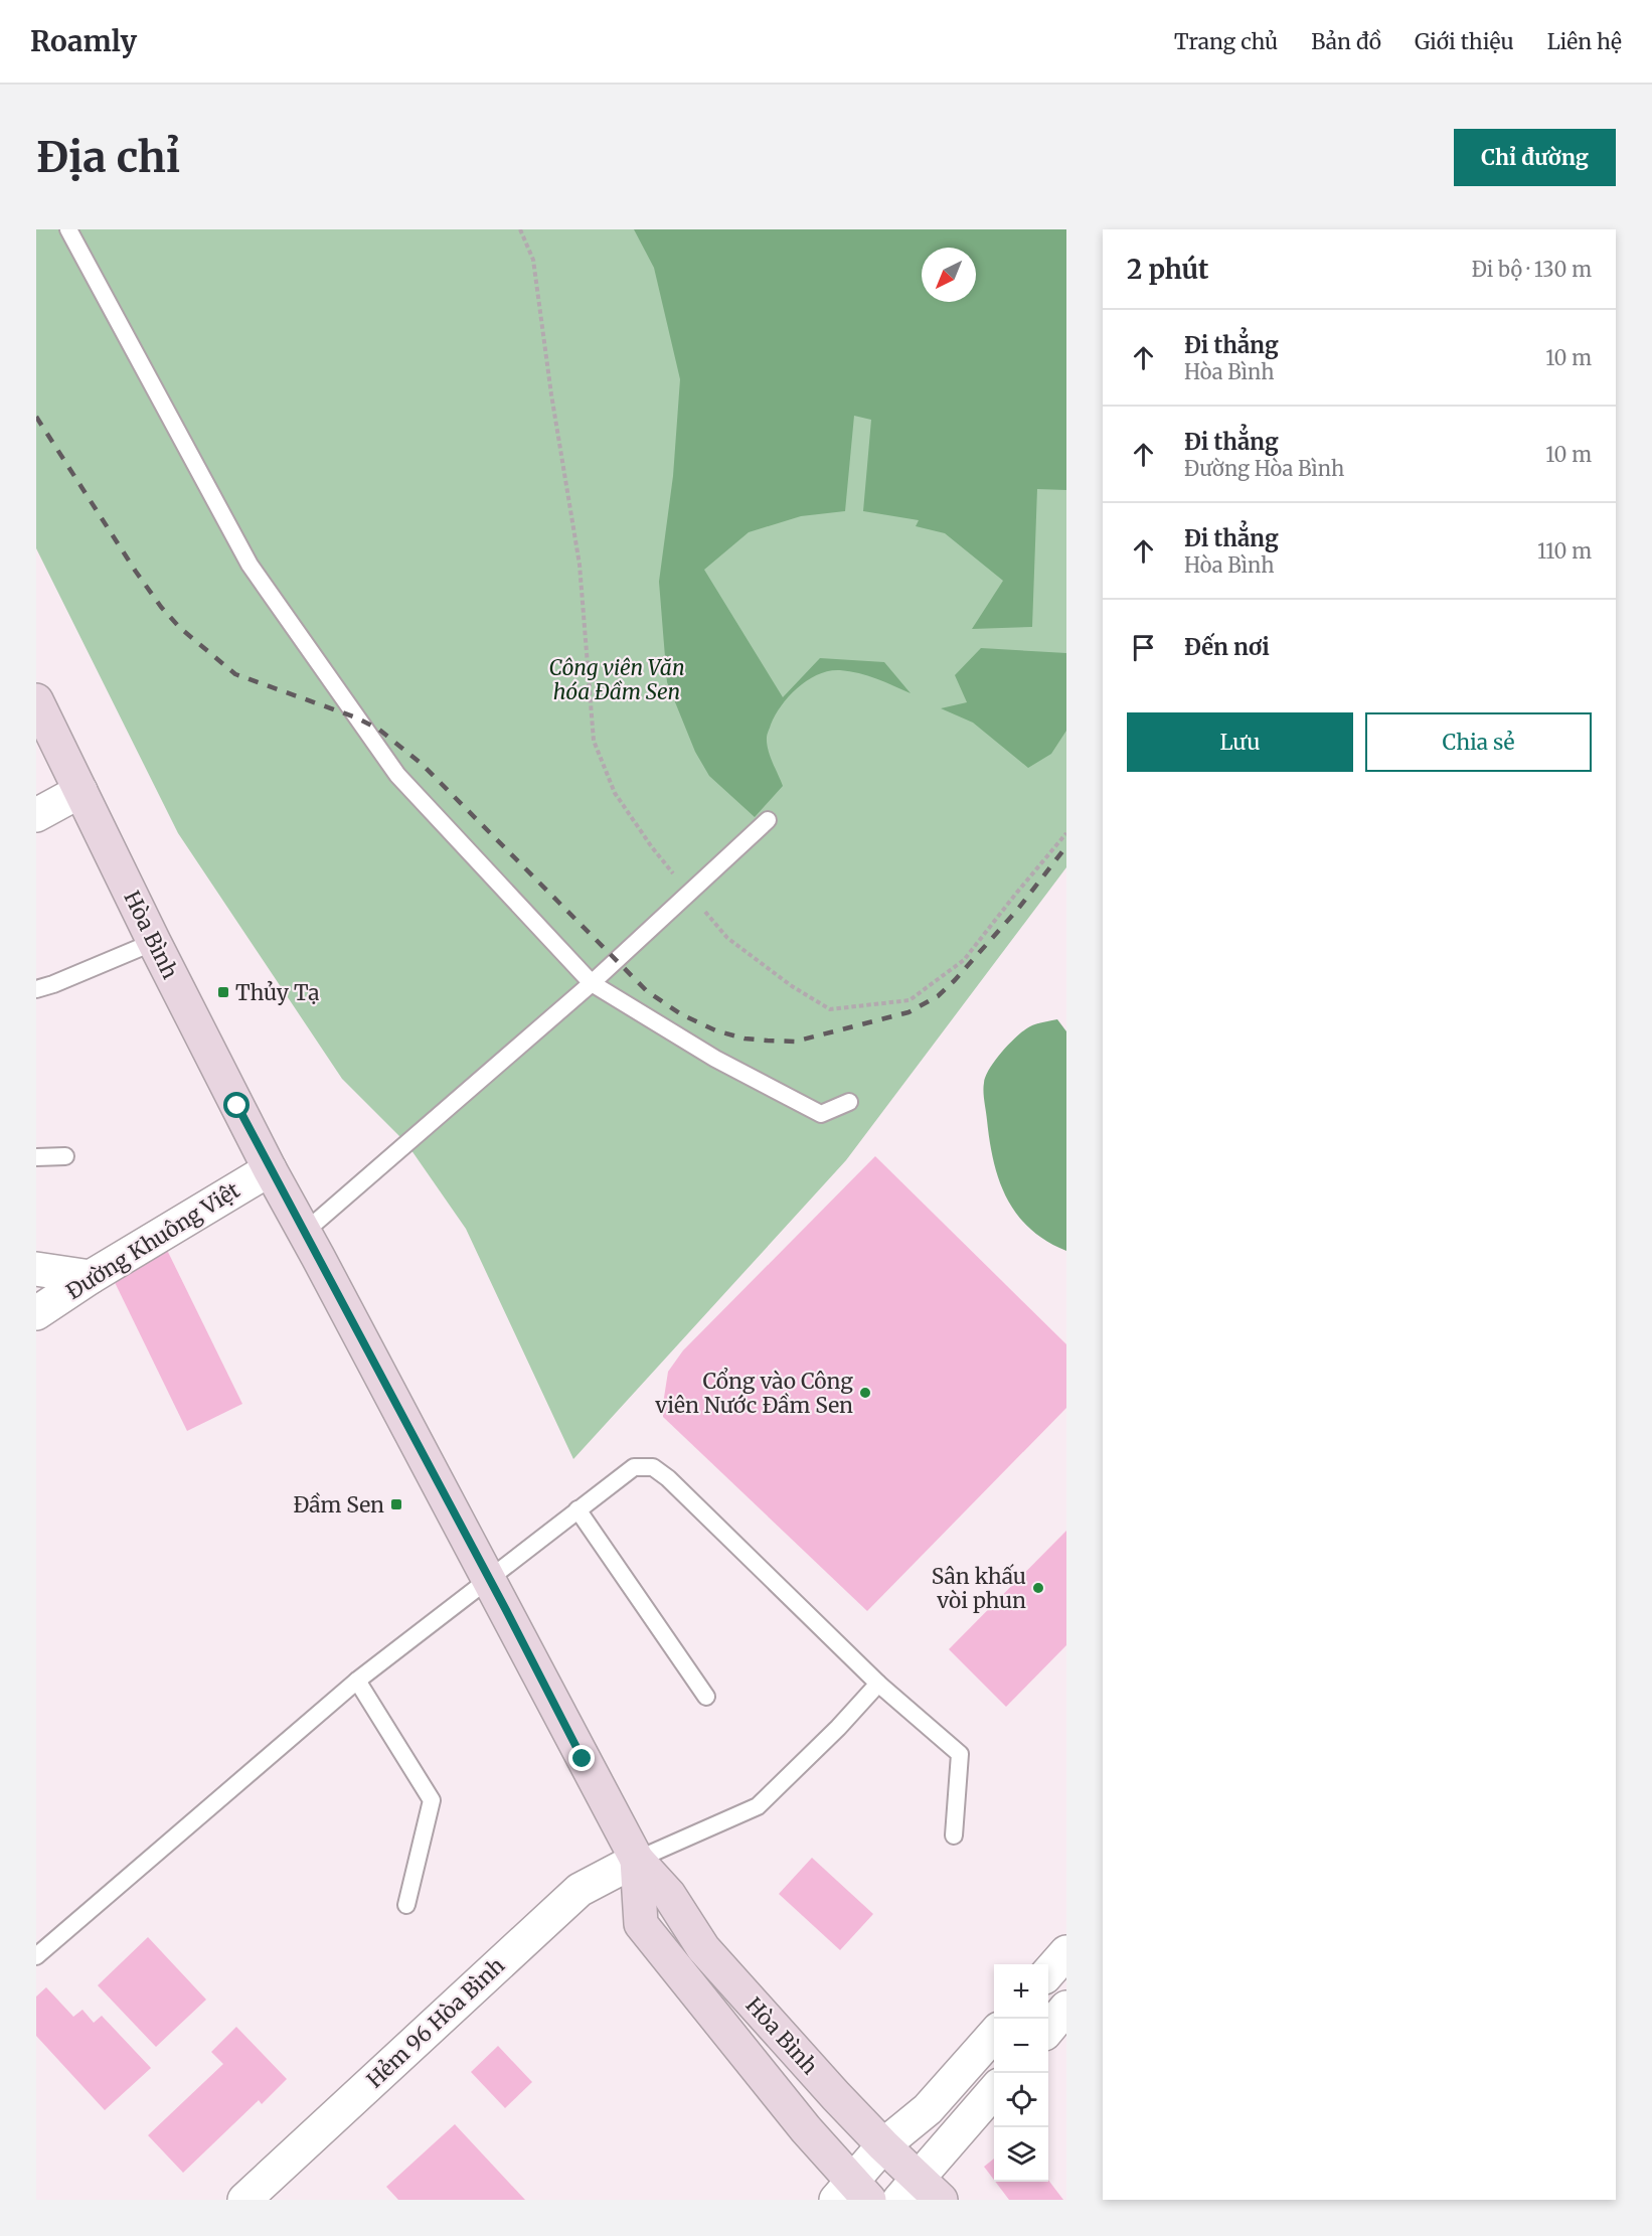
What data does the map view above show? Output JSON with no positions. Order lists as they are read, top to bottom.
{
  "streets": {
    "main road": ["Hòa Bình"],
    "street": ["Đường Khuông Việt", "Hẻm 96 Hòa Bình"]
  },
  "crossings": [
    ["Hòa Bình", "Đường Khuông Việt"],
    ["Hòa Bình", "Hẻm 96 Hòa Bình"]
  ],
  "parks": ["Công viên Văn hóa Đầm Sen"],
  "places": {
    "transit": ["Thủy Tạ", "Đầm Sen"],
    "other": ["Cổng vào Công viên Nước Đầm Sen", "Sân khấu vòi phun"]
  },
  "north": "bottom left",
  "page": {
    "header": "Roamly",
    "nav": [
      "Trang chủ",
      "Bản đồ",
      "Giới thiệu",
      "Liên hệ"
    ],
    "buttons": [
      "Chỉ đường",
      ["Lưu", "Chia sẻ"]
    ],
    "title": "Địa chỉ",
    "heading": ["2 phút", "Đi bộ · 130 m"],
    "list": [
      ["Đi thẳng", "Hòa Bình", "10 m"],
      ["Đi thẳng", "Đường Hòa Bình", "10 m"],
      ["Đi thẳng", "Hòa Bình", "110 m"],
      "Đến nơi"
    ],
    "map_buttons": ["+", "−"]
  }
}
